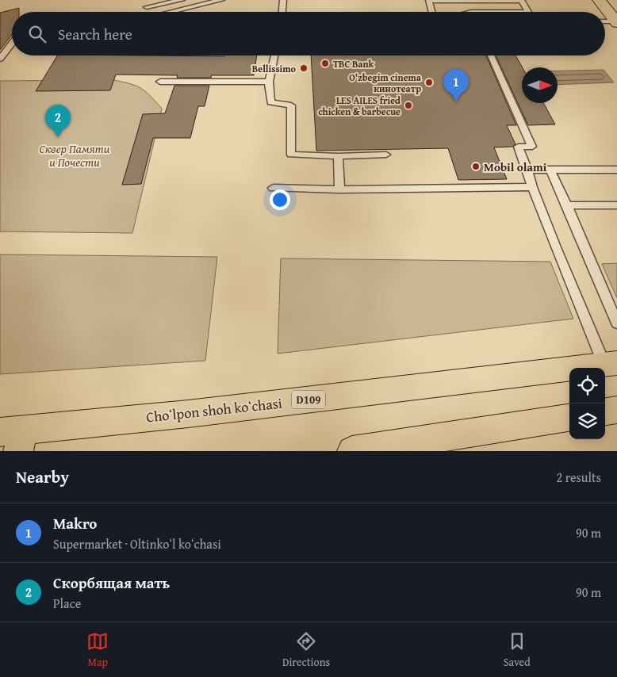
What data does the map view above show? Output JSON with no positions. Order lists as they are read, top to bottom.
{
  "streets": {
    "main road": ["D109", "Choʻlpon shoh koʻchasi"]
  },
  "parks": ["Сквер Памяти и Почести"],
  "places": [
    "TBC Bank",
    "Bellissimo",
    "O'zbegim cinema кинотеатр",
    "LES AILES fried chicken & barbecue",
    "Mobil olami"
  ],
  "north": "right",
  "page": {
    "search": "Search here",
    "pins": ["1", "2"],
    "heading": ["Nearby", "2 results"],
    "list": [
      {
        "mark": "1",
        "name": "Makro",
        "note": "Supermarket · Oltinkoʻl koʻchasi",
        "value": "90 m"
      },
      {
        "mark": "2",
        "name": "Скорбящая мать",
        "note": "Place",
        "value": "90 m"
      }
    ],
    "nav": ["Map", "Directions", "Saved"]
  }
}
